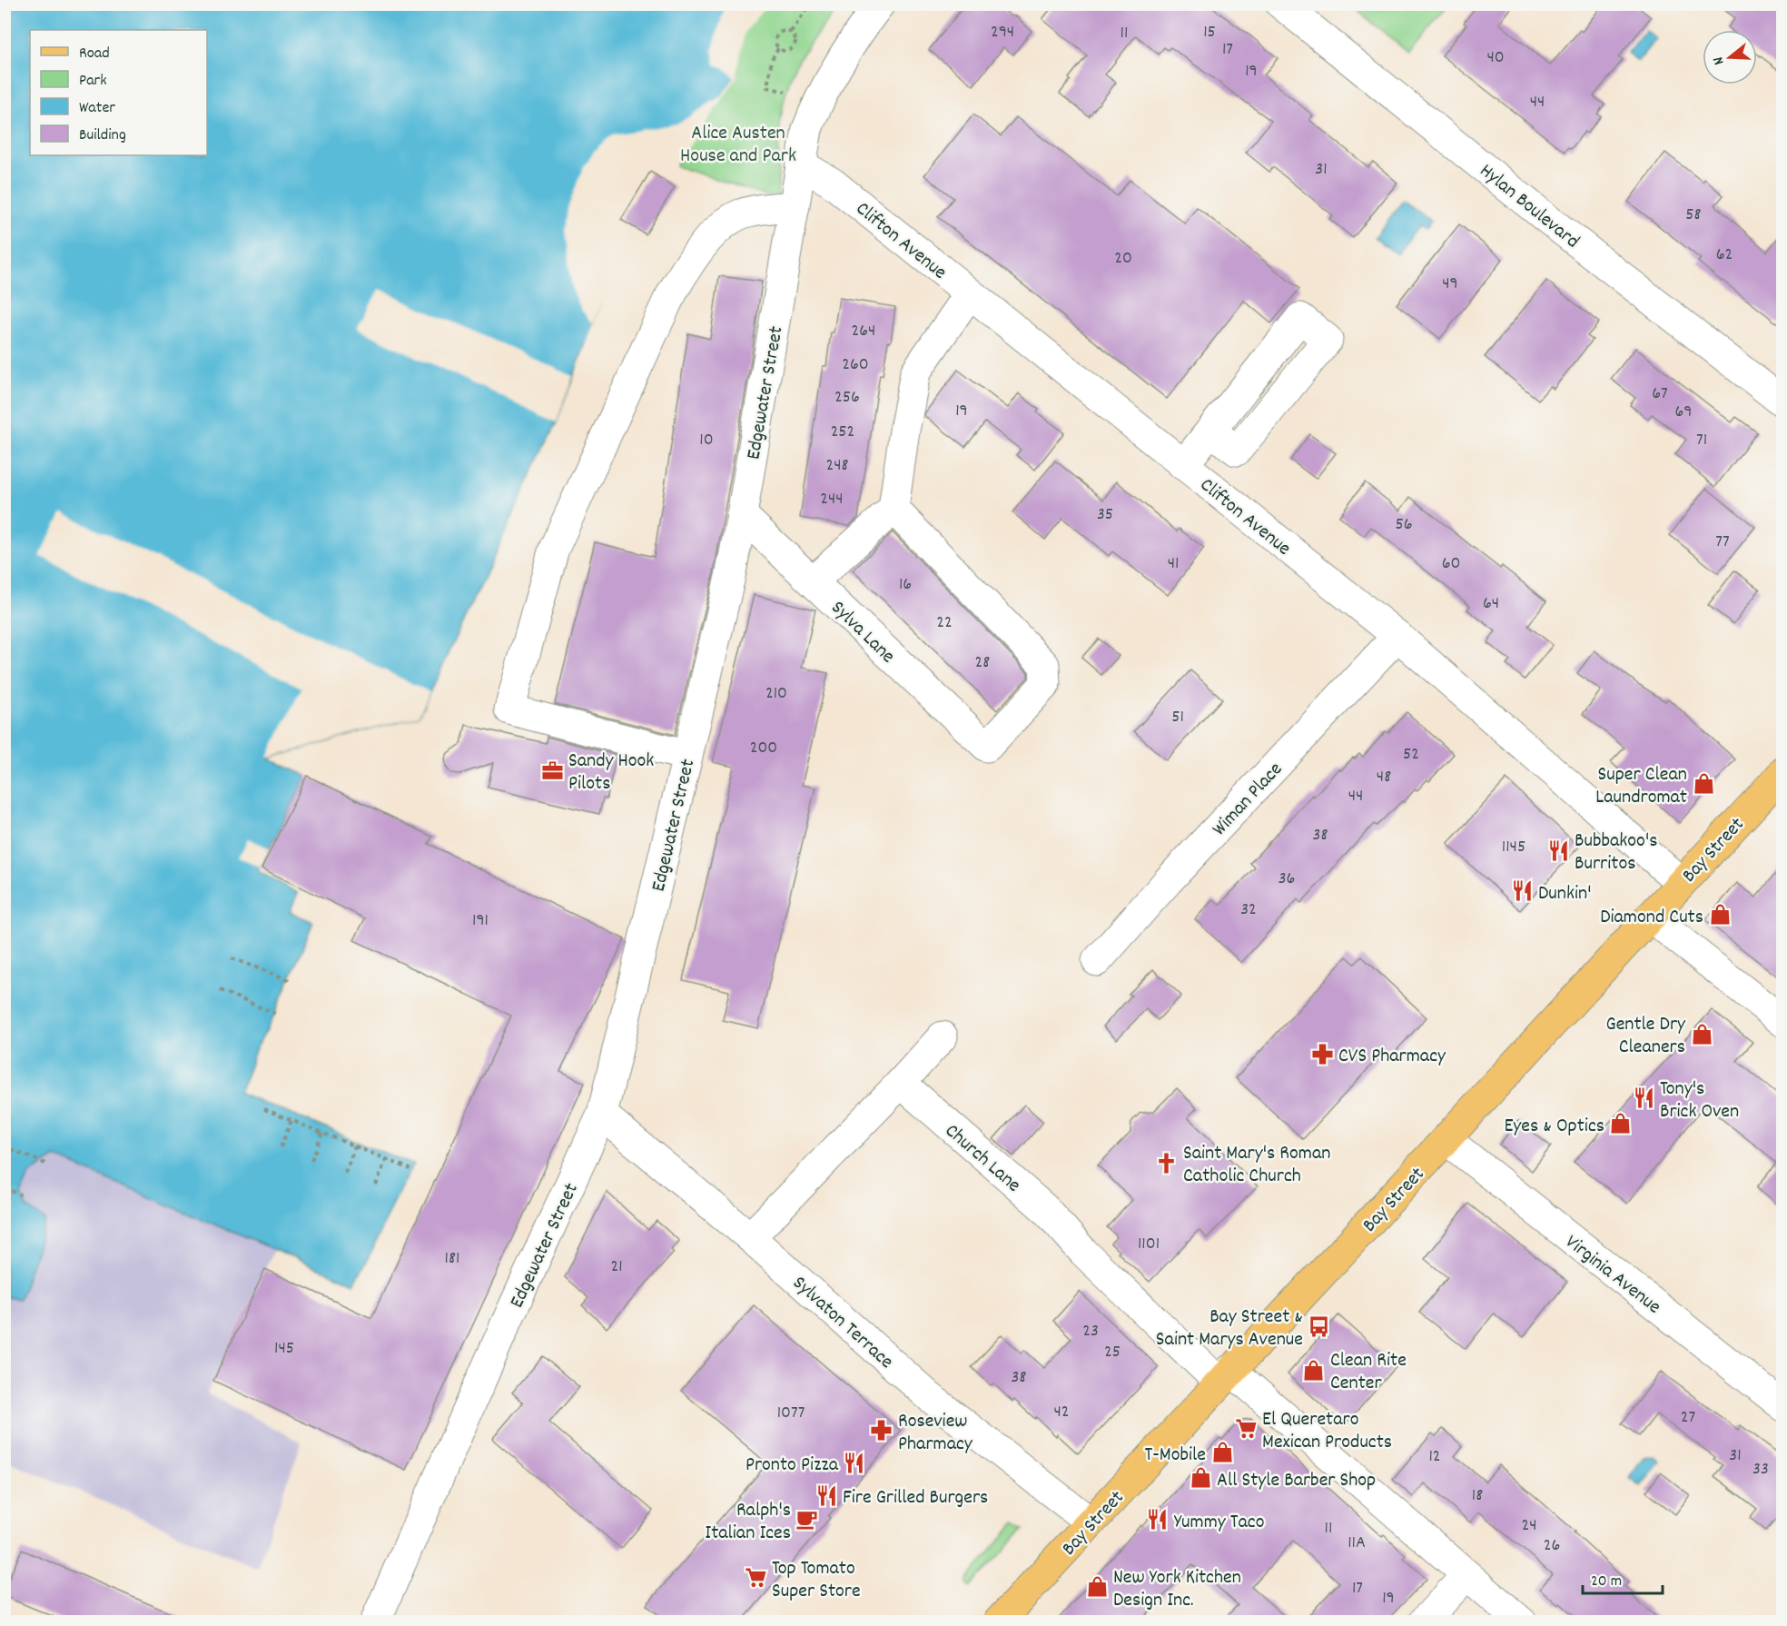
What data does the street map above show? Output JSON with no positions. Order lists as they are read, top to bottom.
{
  "streets": {
    "main road": ["Bay Street"],
    "street": [
      "Hylan Boulevard",
      "Clifton Avenue",
      "Edgewater Street",
      "Sylva Lane",
      "Wiman Place",
      "Church Lane",
      "Virginia Avenue",
      "Sylvaton Terrace"
    ]
  },
  "crossings": [
    ["Clifton Avenue", "Edgewater Street"],
    ["Clifton Avenue", "Wiman Place"],
    ["Clifton Avenue", "Bay Street"],
    ["Edgewater Street", "Sylva Lane"],
    ["Edgewater Street", "Sylvaton Terrace"],
    ["Bay Street", "Church Lane"],
    ["Bay Street", "Virginia Avenue"],
    ["Bay Street", "Sylvaton Terrace"]
  ],
  "parks": ["Alice Austen House and Park"],
  "places": {
    "office": ["Sandy Hook Pilots"],
    "shop": [
      "Super Clean Laundromat",
      "Diamond Cuts",
      "Gentle Dry Cleaners",
      "Eyes & Optics",
      "Clean Rite Center",
      "T-Mobile",
      "All Style Barber Shop",
      "New York Kitchen Design Inc."
    ],
    "restaurant": [
      "Bubbakoo's Burritos",
      "Dunkin'",
      "Tony's Brick Oven",
      "Pronto Pizza",
      "Fire Grilled Burgers",
      "Yummy Taco"
    ],
    "pharmacy": ["CVS Pharmacy", "Roseview Pharmacy"],
    "church": ["Saint Mary's Roman Catholic Church"],
    "bus stop": ["Bay Street & Saint Marys Avenue"],
    "supermarket": ["El Queretaro Mexican Products", "Top Tomato Super Store"],
    "cafe": ["Ralph's Italian Ices"]
  },
  "house_numbers": [
    "294",
    "15",
    "11",
    "17",
    "40",
    "19",
    "44",
    "31",
    "58",
    "62",
    "20",
    "49",
    "264",
    "260",
    "67",
    "256",
    "19",
    "69",
    "252",
    "10",
    "71",
    "248",
    "244",
    "35",
    "56",
    "77",
    "41",
    "60",
    "16",
    "64",
    "22",
    "28",
    "210",
    "51",
    "200",
    "52",
    "48",
    "44",
    "38",
    "1145",
    "36",
    "32",
    "191",
    "1101",
    "181",
    "21",
    "23",
    "145",
    "25",
    "38",
    "42",
    "1077",
    "27",
    "31",
    "12",
    "33",
    "18",
    "24",
    "11",
    "11A",
    "26",
    "17",
    "19"
  ],
  "legend": [
    "Road",
    "Park",
    "Water",
    "Building"
  ],
  "scale_bar": "20 m",
  "north": "left"
}
